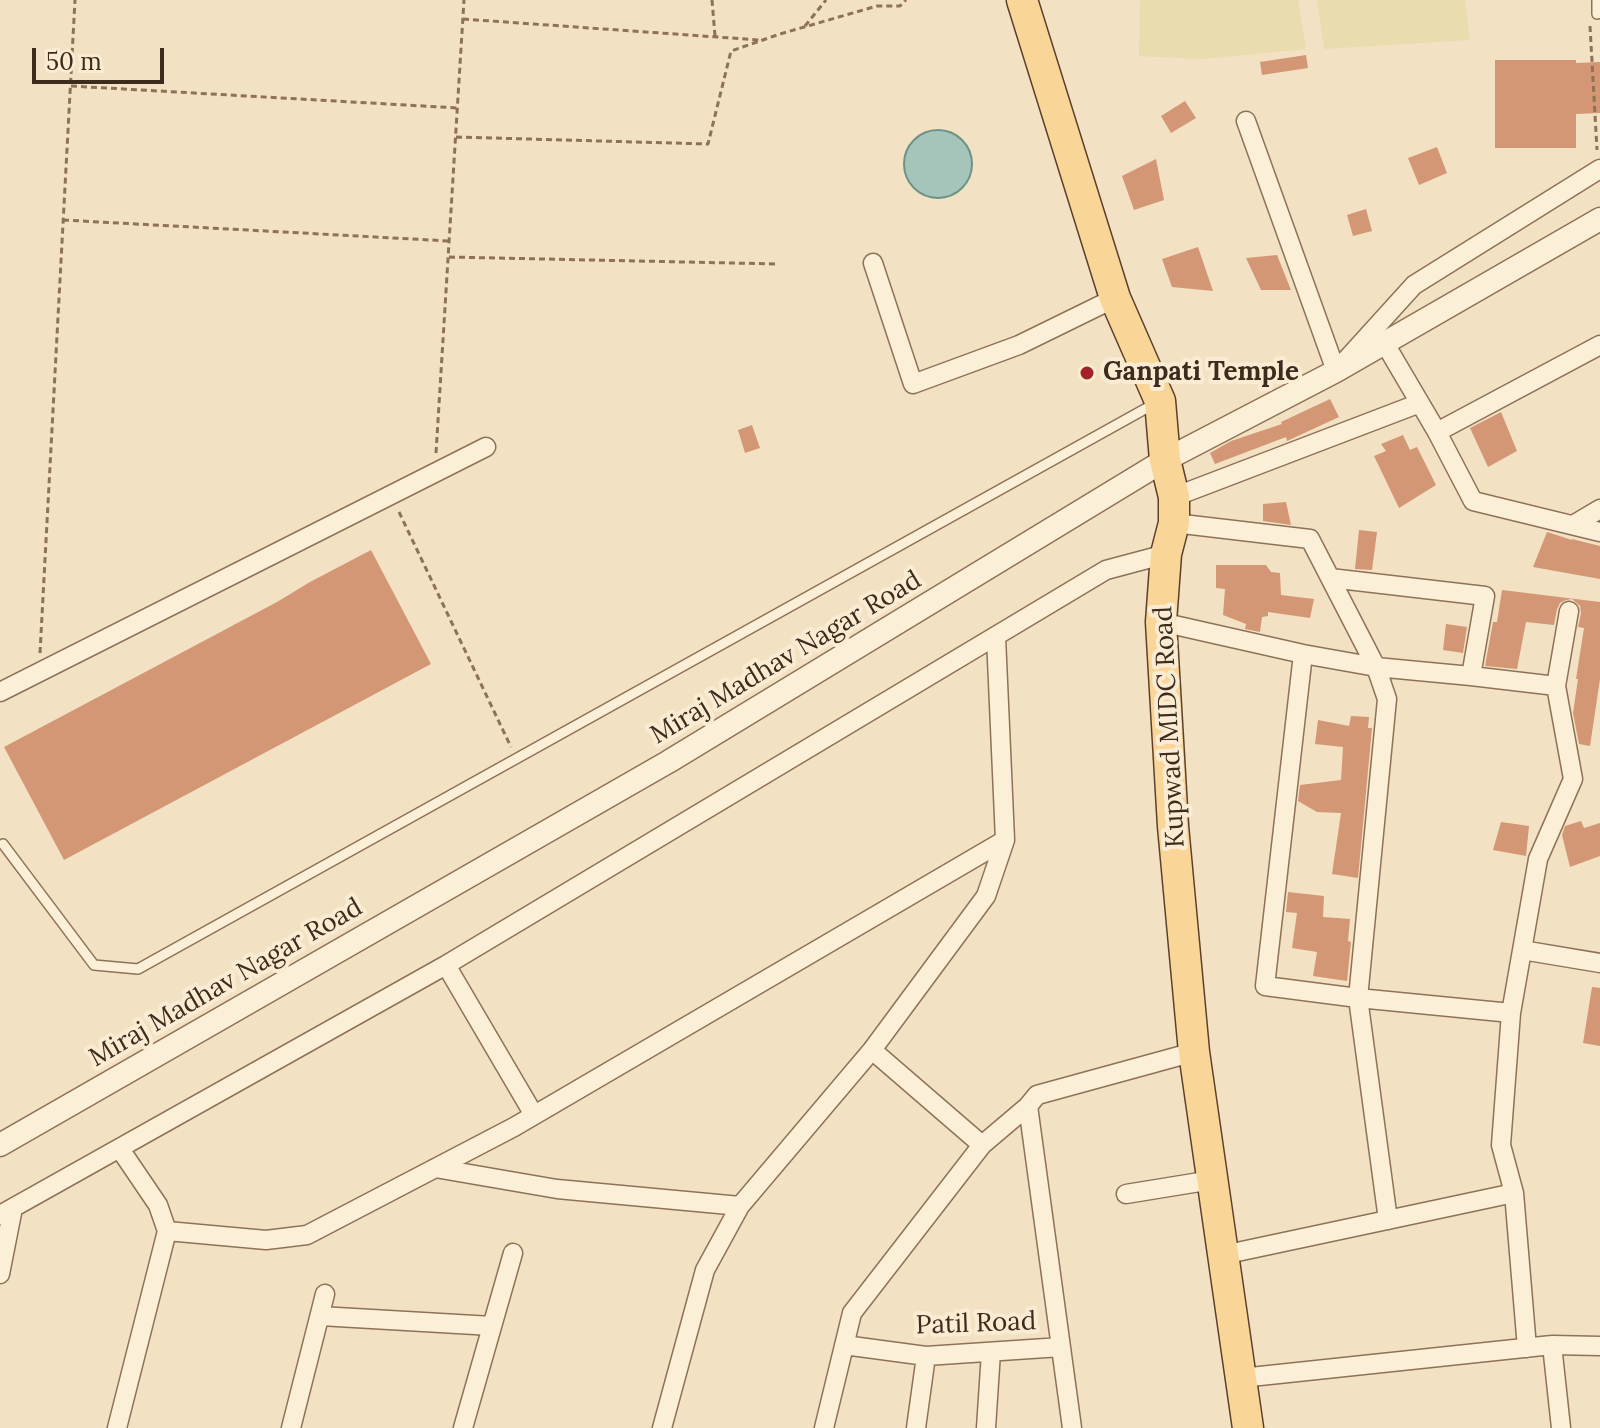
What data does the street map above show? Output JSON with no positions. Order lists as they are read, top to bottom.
{
  "streets": {
    "main road": ["Kupwad MIDC Road"],
    "street": ["Miraj Madhav Nagar Road", "Patil Road"]
  },
  "crossings": [
    ["Miraj Madhav Nagar Road", "Kupwad MIDC Road"]
  ],
  "places": ["Ganpati Temple"],
  "scale_bar": "50 m"
}
